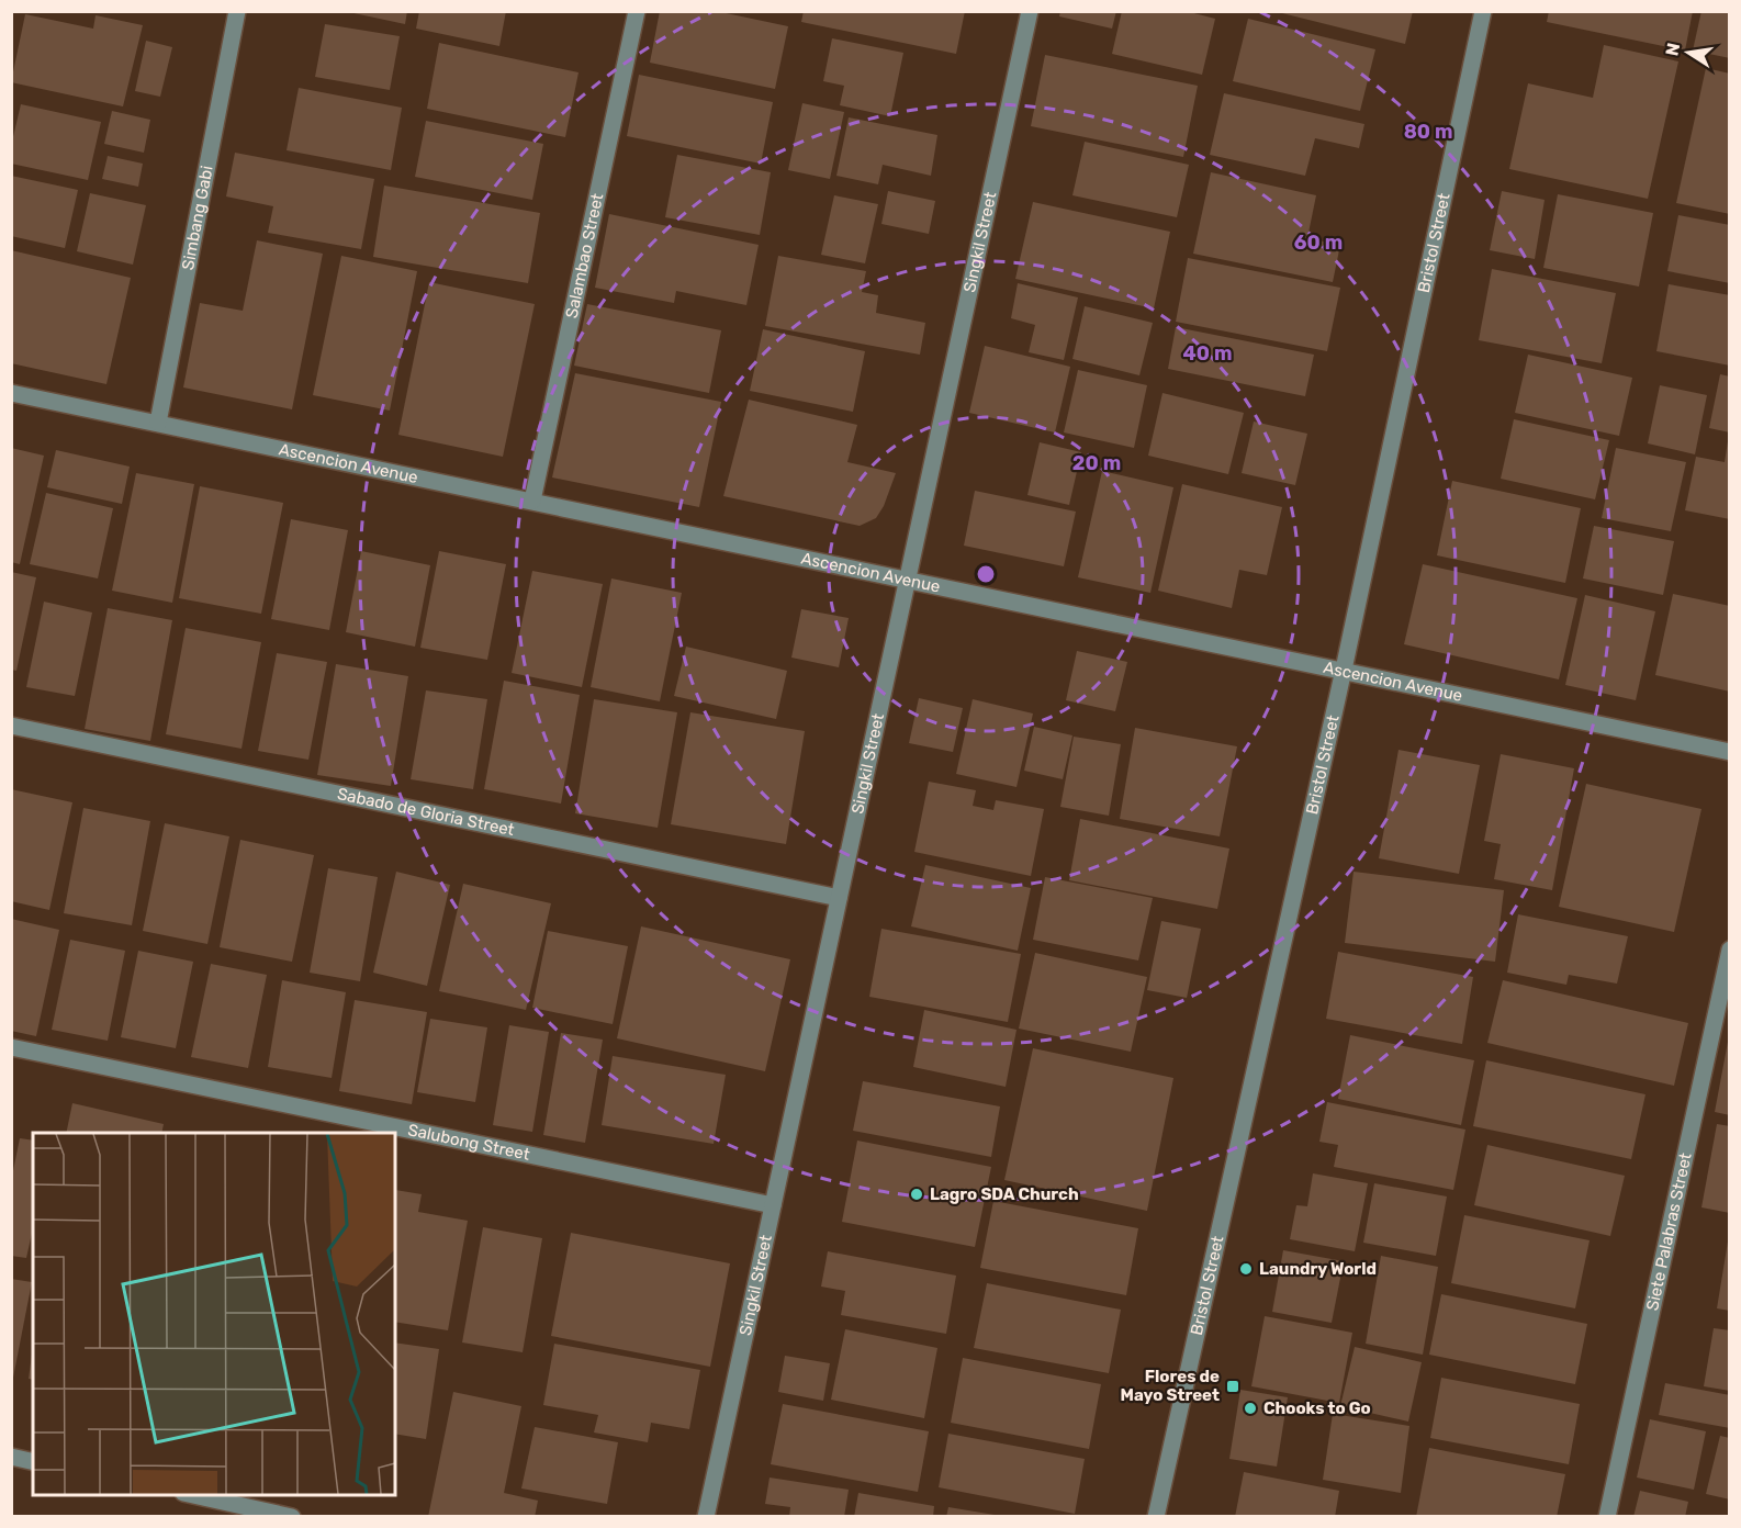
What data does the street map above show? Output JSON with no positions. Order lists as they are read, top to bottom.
{
  "streets": {
    "street": [
      "Simbang Gabi",
      "Singkil Street",
      "Bristol Street",
      "Salambao Street",
      "Ascencion Avenue",
      "Sabado de Gloria Street",
      "Salubong Street",
      "Siete Palabras Street"
    ]
  },
  "crossings": [
    ["Simbang Gabi", "Ascencion Avenue"],
    ["Singkil Street", "Ascencion Avenue"],
    ["Singkil Street", "Sabado de Gloria Street"],
    ["Singkil Street", "Salubong Street"],
    ["Bristol Street", "Ascencion Avenue"],
    ["Salambao Street", "Ascencion Avenue"]
  ],
  "places": {
    "other": ["Lagro SDA Church", "Laundry World", "Chooks to Go"],
    "transit": ["Flores de Mayo Street"]
  },
  "north": "left",
  "rings": [
    "80 m",
    "60 m",
    "40 m",
    "20 m"
  ]
}
